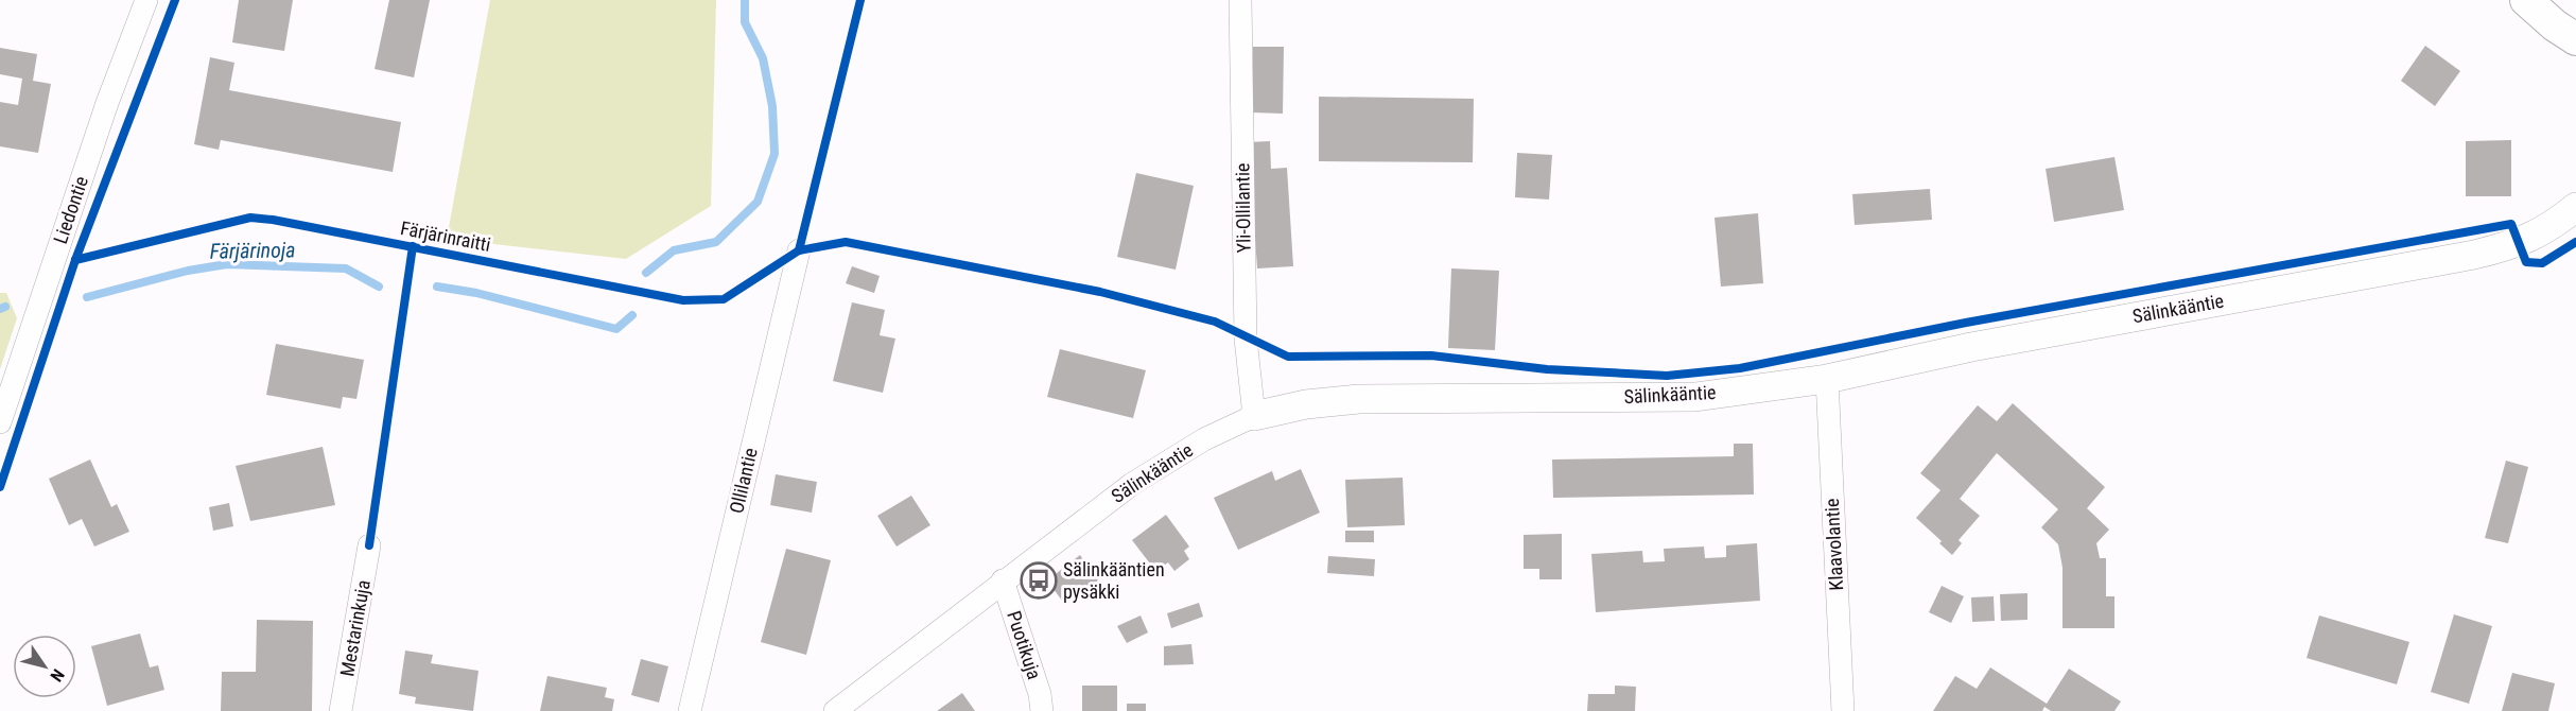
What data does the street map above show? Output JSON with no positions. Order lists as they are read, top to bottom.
{
  "streets": {
    "street": [
      "Yli-Ollilantie",
      "Liedontie",
      "Sälinkääntie",
      "Ollilantie",
      "Klaavolantie",
      "Mestarinkuja",
      "Puotikuja"
    ],
    "cycle path": ["Färjärinraitti"]
  },
  "crossings": [
    ["Yli-Ollilantie", "Sälinkääntie"],
    ["Sälinkääntie", "Klaavolantie"],
    ["Sälinkääntie", "Puotikuja"]
  ],
  "water": ["Färjärinoja"],
  "places": {
    "bus stop": ["Sälinkääntien pysäkki"]
  },
  "north": "bottom right"
}
